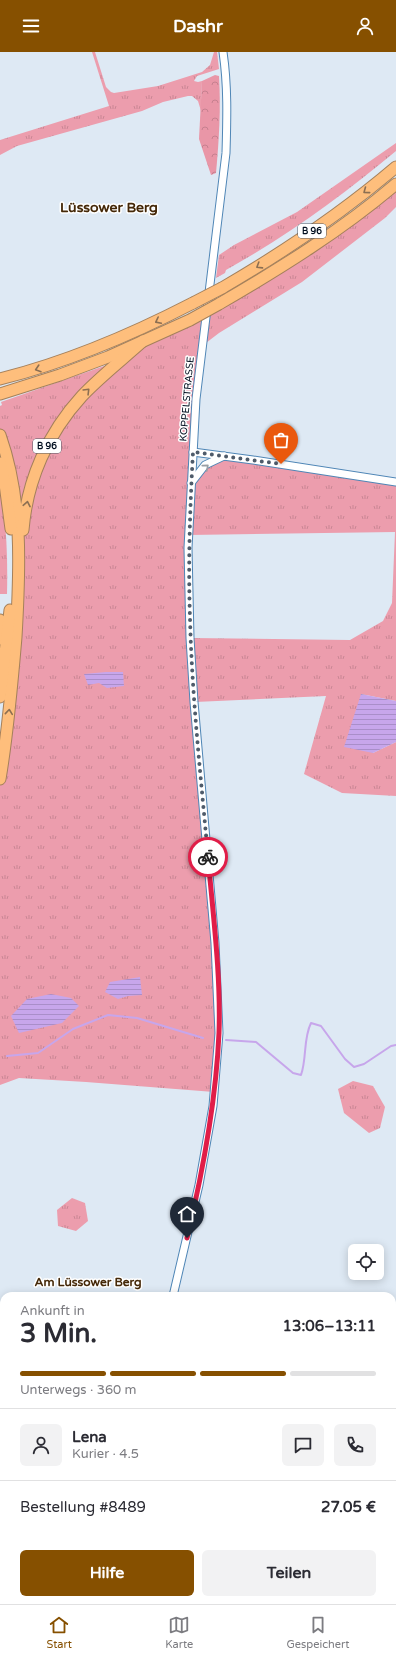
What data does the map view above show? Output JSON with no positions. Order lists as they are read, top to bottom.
{
  "streets": {
    "highway": ["B 96"],
    "street": ["KOPPELSTRASSE"]
  },
  "districts": ["Lüssower Berg", "Am Lüssower Berg"],
  "page": {
    "header": "Dashr",
    "heading": ["3 Min.", "Ankunft in", "13:06–13:11"],
    "panel": [
      "Lena",
      "Kurier · 4.5",
      "Bestellung #8489",
      "27.05 €"
    ],
    "bar": "Unterwegs · 360 m",
    "buttons": ["Hilfe", "Teilen"],
    "tabs": ["Start", "Karte", "Gespeichert"]
  }
}
